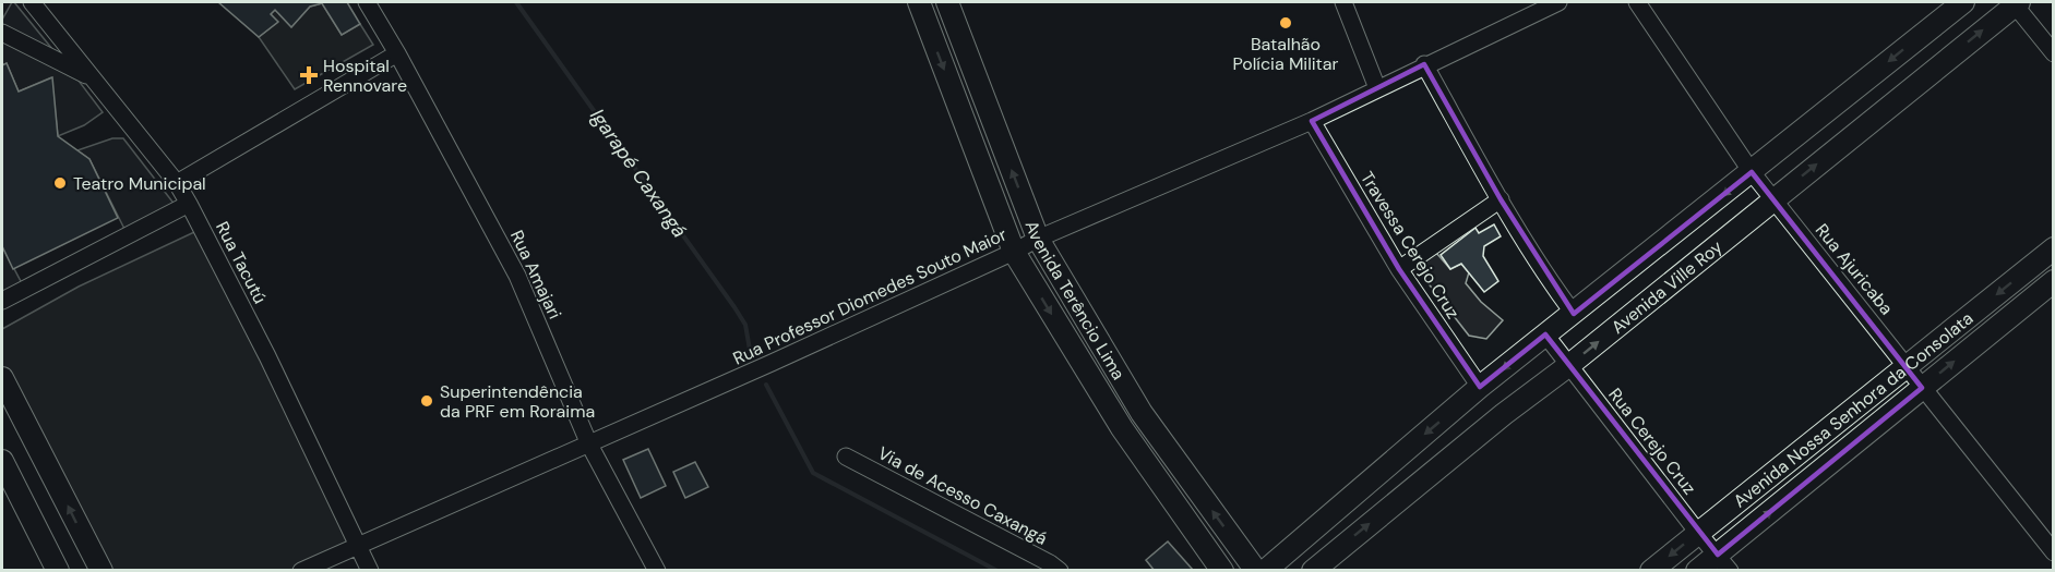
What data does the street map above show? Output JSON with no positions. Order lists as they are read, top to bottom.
{
  "streets": {
    "main road": ["Avenida Ville Roy", "Avenida Terêncio Lima", "Avenida Nossa Senhora da Consolata"],
    "street": [
      "Travessa Cerejo Cruz",
      "Rua Tacutú",
      "Rua Ajuricaba",
      "Rua Amajari",
      "Rua Professor Diomedes Souto Maior",
      "Rua Cerejo Cruz",
      "Via de Acesso Caxangá"
    ]
  },
  "crossings": [
    ["Travessa Cerejo Cruz", "Avenida Ville Roy"],
    ["Travessa Cerejo Cruz", "Rua Professor Diomedes Souto Maior"],
    ["Rua Tacutú", "Rua Professor Diomedes Souto Maior"],
    ["Rua Ajuricaba", "Avenida Ville Roy"],
    ["Rua Ajuricaba", "Avenida Nossa Senhora da Consolata"],
    ["Rua Amajari", "Rua Professor Diomedes Souto Maior"],
    ["Avenida Ville Roy", "Rua Cerejo Cruz"],
    ["Rua Professor Diomedes Souto Maior", "Avenida Terêncio Lima"],
    ["Avenida Nossa Senhora da Consolata", "Rua Cerejo Cruz"]
  ],
  "water": ["Igarapé Caxangá"],
  "places": {
    "other": ["Batalhão Polícia Militar", "Teatro Municipal", "Superintendência da PRF em Roraima"],
    "health": ["Hospital Rennovare"]
  }
}
